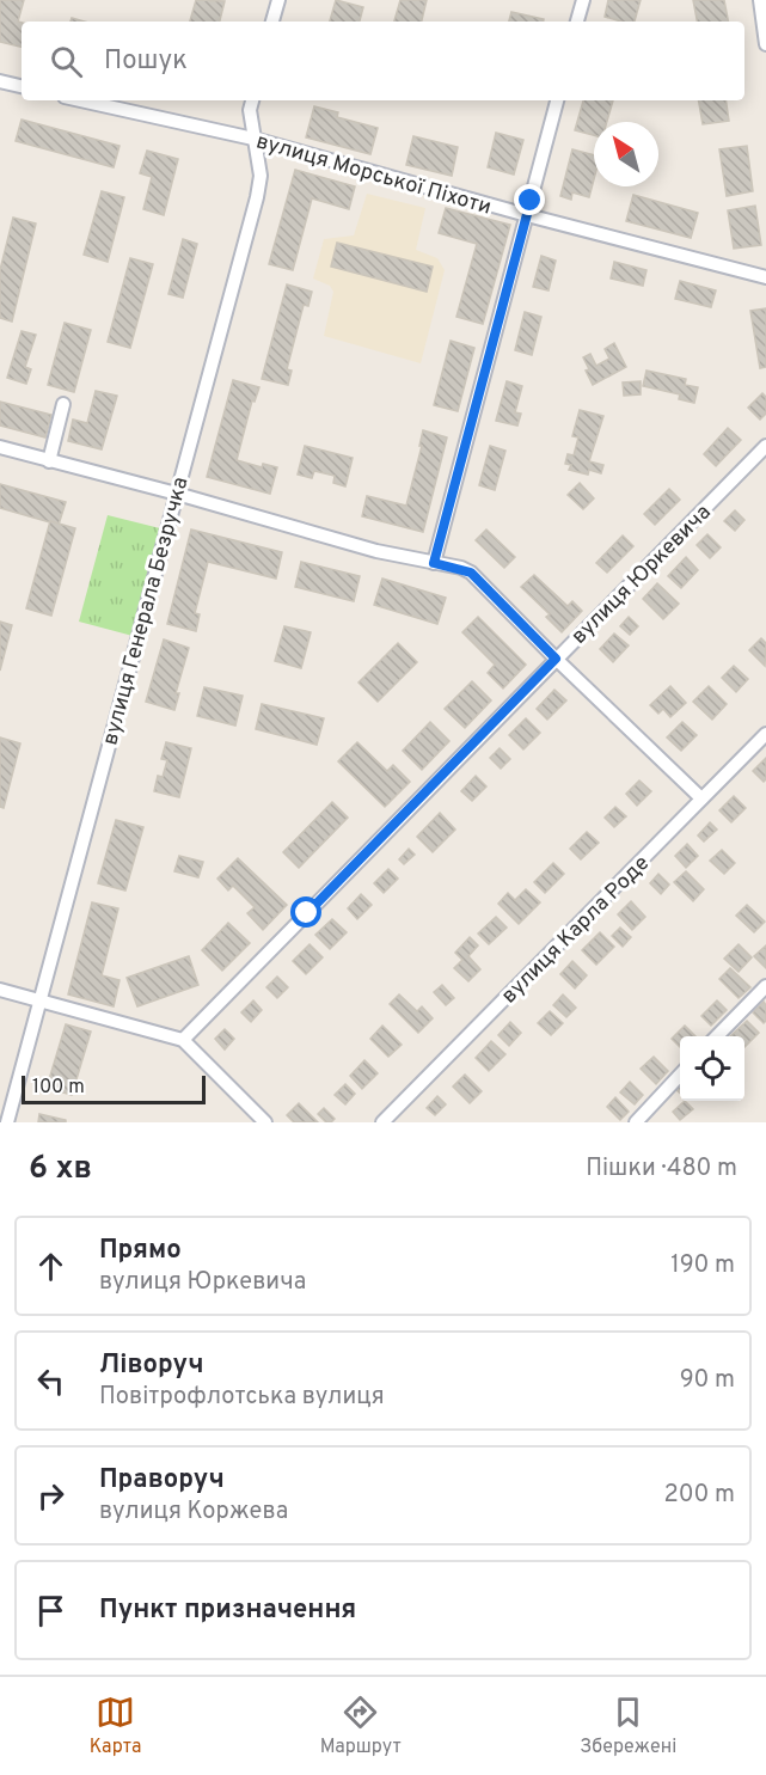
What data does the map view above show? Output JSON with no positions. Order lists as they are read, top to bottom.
{
  "streets": {
    "street": [
      "вулиця Морської Піхоти",
      "вулиця Юркевича",
      "вулиця Генерала Безручка",
      "вулиця Карла Роде"
    ]
  },
  "crossings": [
    ["вулиця Морської Піхоти", "вулиця Генерала Безручка"]
  ],
  "scale_bar": "100 m",
  "north": "top left",
  "page": {
    "search": "Пошук",
    "scale": "100 m",
    "heading": ["6 хв", "Пішки · 480 m"],
    "list": [
      ["Прямо", "вулиця Юркевича", "190 m"],
      ["Ліворуч", "Повітрофлотська вулиця", "90 m"],
      ["Праворуч", "вулиця Коржева", "200 m"],
      "Пункт призначення"
    ],
    "nav": ["Карта", "Маршрут", "Збережені"]
  }
}
